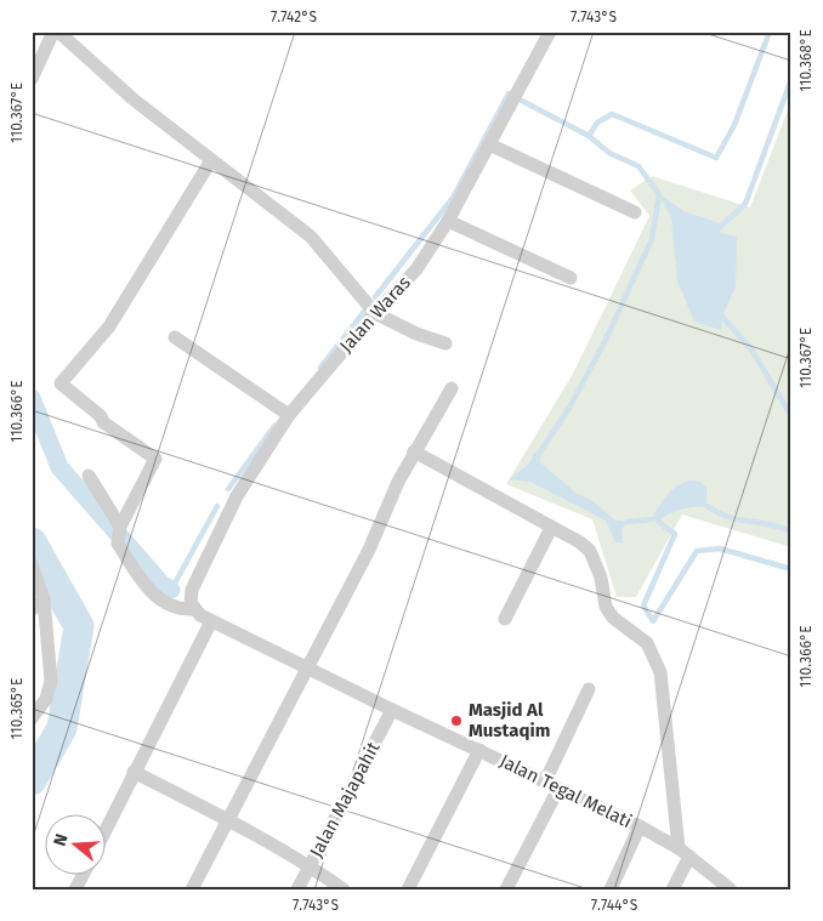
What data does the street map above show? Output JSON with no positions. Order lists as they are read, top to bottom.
{
  "streets": {
    "street": ["Jalan Waras", "Jalan Tegal Melati", "Jalan Majapahit"]
  },
  "crossings": [
    ["Jalan Waras", "Jalan Tegal Melati"],
    ["Jalan Tegal Melati", "Jalan Majapahit"]
  ],
  "places": ["Masjid Al Mustaqim"],
  "north": "left",
  "coordinates": [
    "7.742°S",
    "7.743°S",
    "110.368°E",
    "110.367°E",
    "110.366°E",
    "110.365°E",
    "7.744°S"
  ]
}
